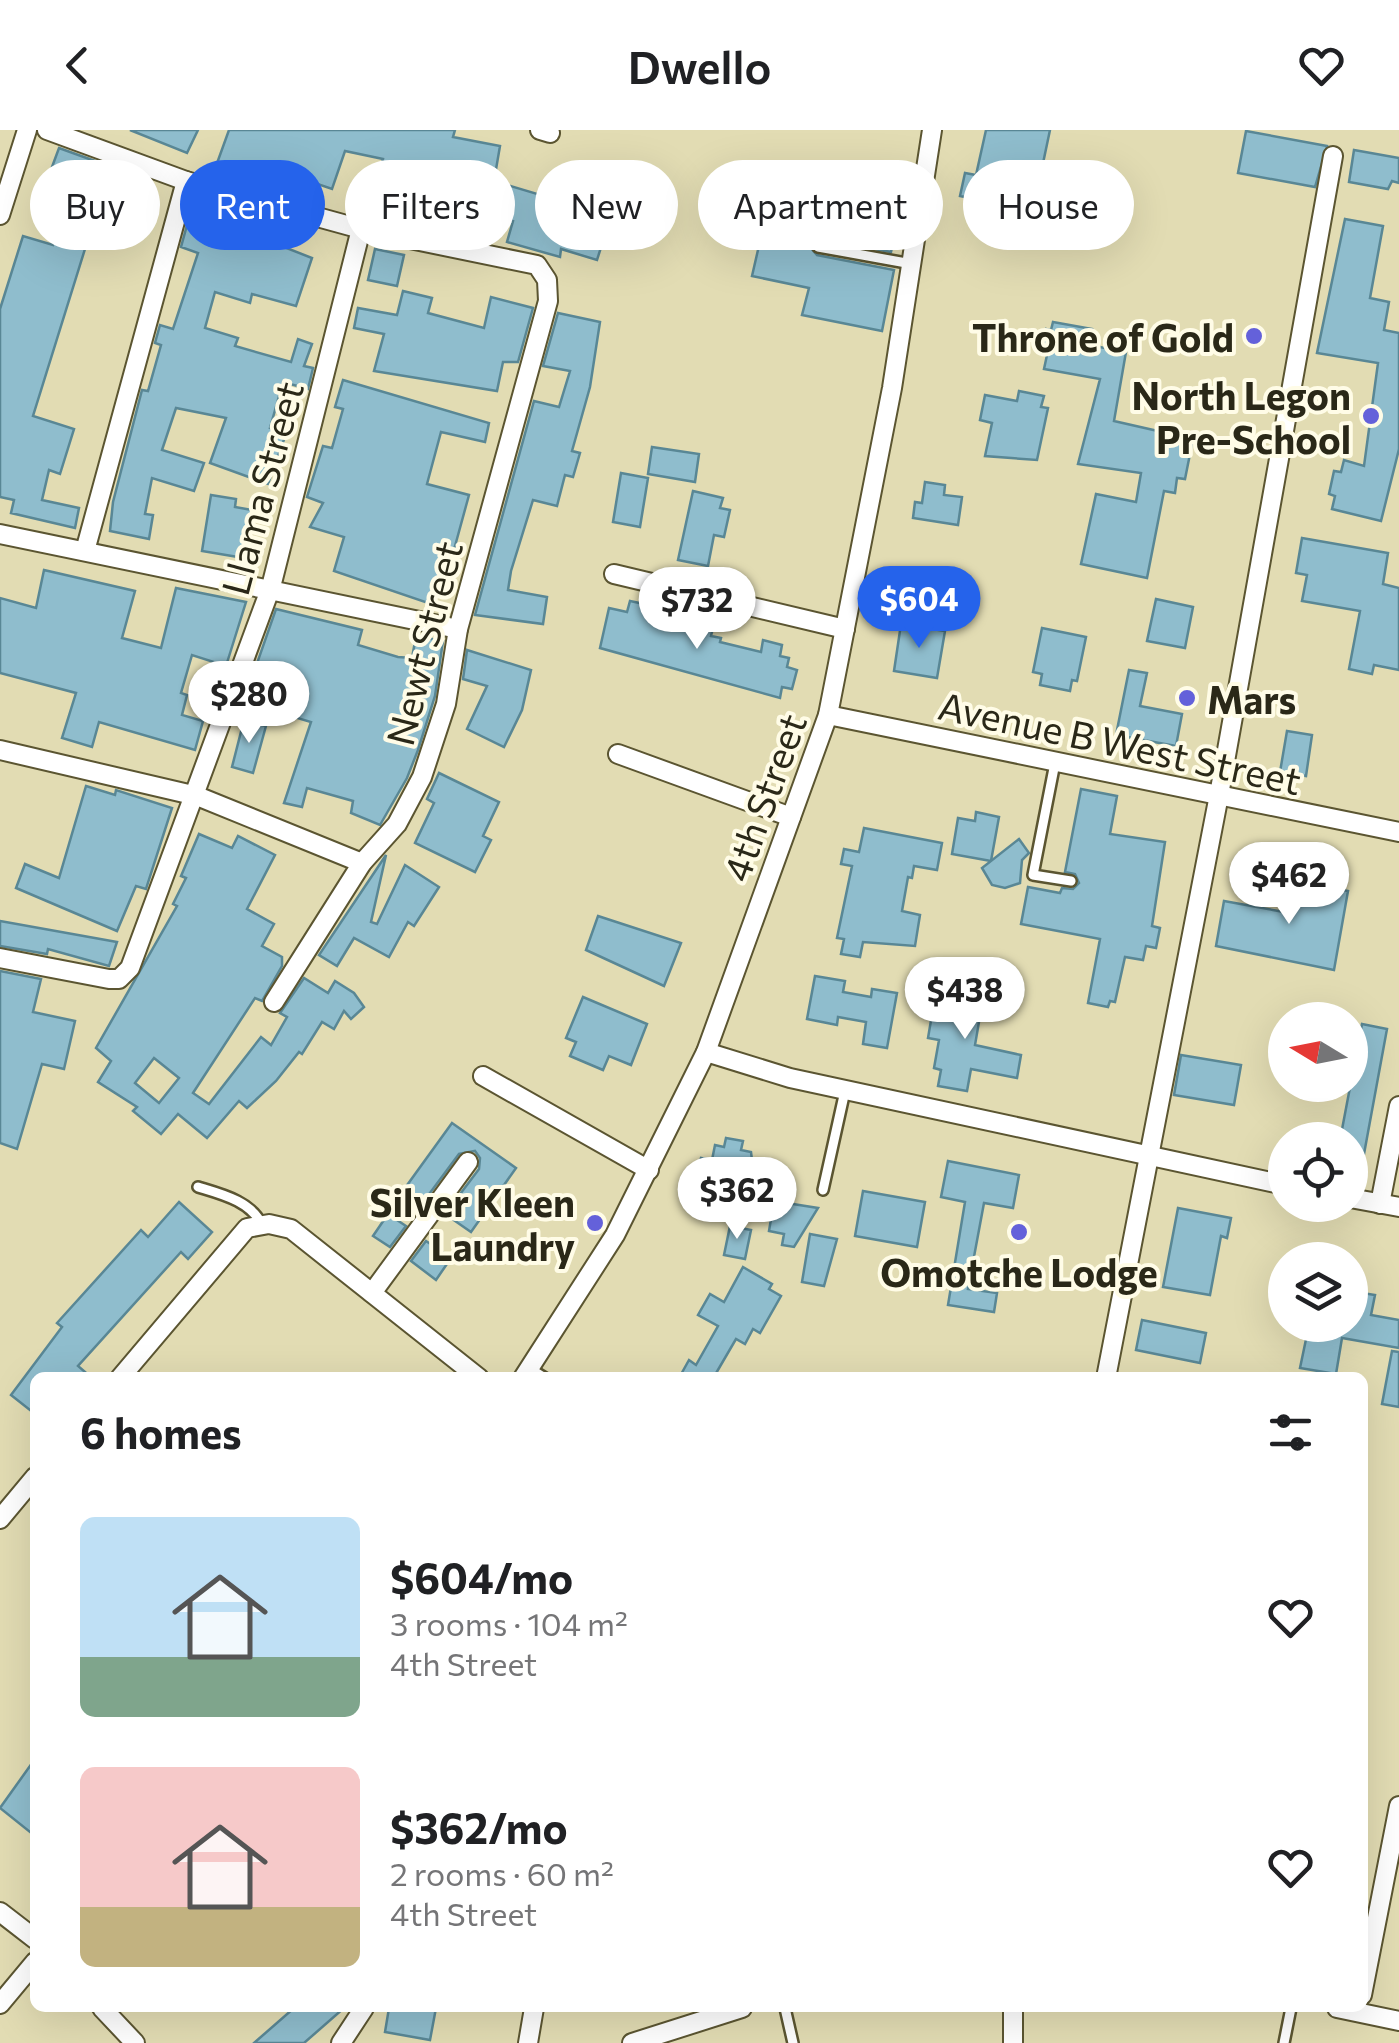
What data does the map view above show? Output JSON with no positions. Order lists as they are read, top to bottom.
{
  "streets": {
    "street": [
      "Llama Street",
      "Newt Street",
      "Avenue B West Street",
      "4th Street"
    ]
  },
  "crossings": [
    ["Avenue B West Street", "4th Street"]
  ],
  "places": [
    "Throne of Gold",
    "North Legon Pre-School",
    "Mars",
    "Silver Kleen Laundry",
    "Omotche Lodge"
  ],
  "north": "left",
  "page": {
    "header": "Dwello",
    "chip": [
      "Buy",
      "Rent",
      "Filters",
      "New",
      "Apartment",
      "House"
    ],
    "price": [
      "$604",
      "$732",
      "$280",
      "$462",
      "$438",
      "$362"
    ],
    "heading": "6 homes",
    "list": [
      {
        "name": "$604/mo",
        "note": "3 rooms · 104 m² · 4th Street"
      },
      {
        "name": "$362/mo",
        "note": "2 rooms · 60 m² · 4th Street"
      }
    ]
  }
}
